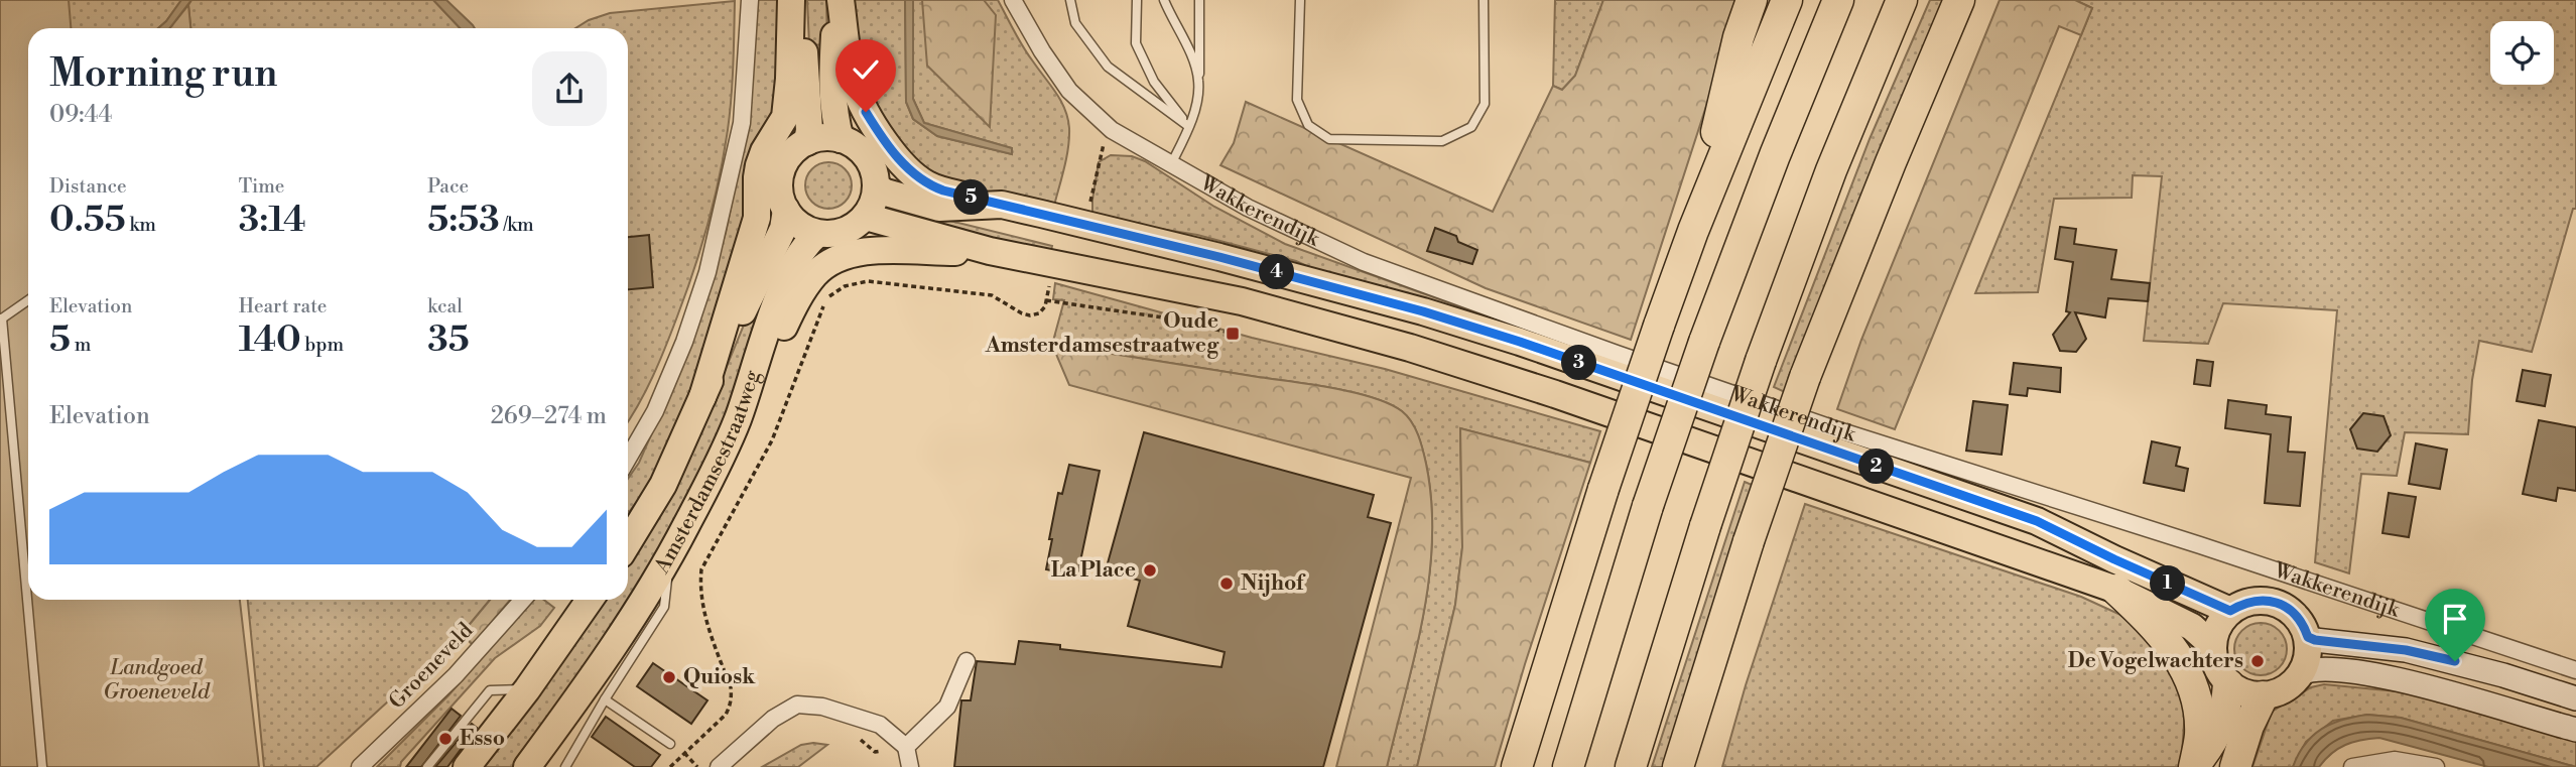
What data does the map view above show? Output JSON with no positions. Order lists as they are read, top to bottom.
{
  "streets": {
    "main road": ["Wakkerendijk", "Amsterdamsestraatweg"],
    "street": ["Groeneveld"]
  },
  "crossings": [
    ["Wakkerendijk", "Amsterdamsestraatweg"]
  ],
  "parks": ["Landgoed Groeneveld"],
  "places": {
    "transit": ["Oude Amsterdamsestraatweg"],
    "other": [
      "La Place",
      "Nijhof",
      "De Vogelwachters",
      "Quiosk",
      "Esso"
    ]
  },
  "page": {
    "heading": ["Morning run", "09:44"],
    "stats": [
      ["Distance", "0.55 km"],
      ["Time", "3:14"],
      ["Pace", "5:53 /km"],
      ["Elevation", "5 m"],
      ["Heart rate", "140 bpm"],
      ["kcal", "35"]
    ],
    "pins": [
      "5",
      "4",
      "3",
      "2",
      "1"
    ],
    "chart": ["Elevation", "269–274 m"]
  }
}
